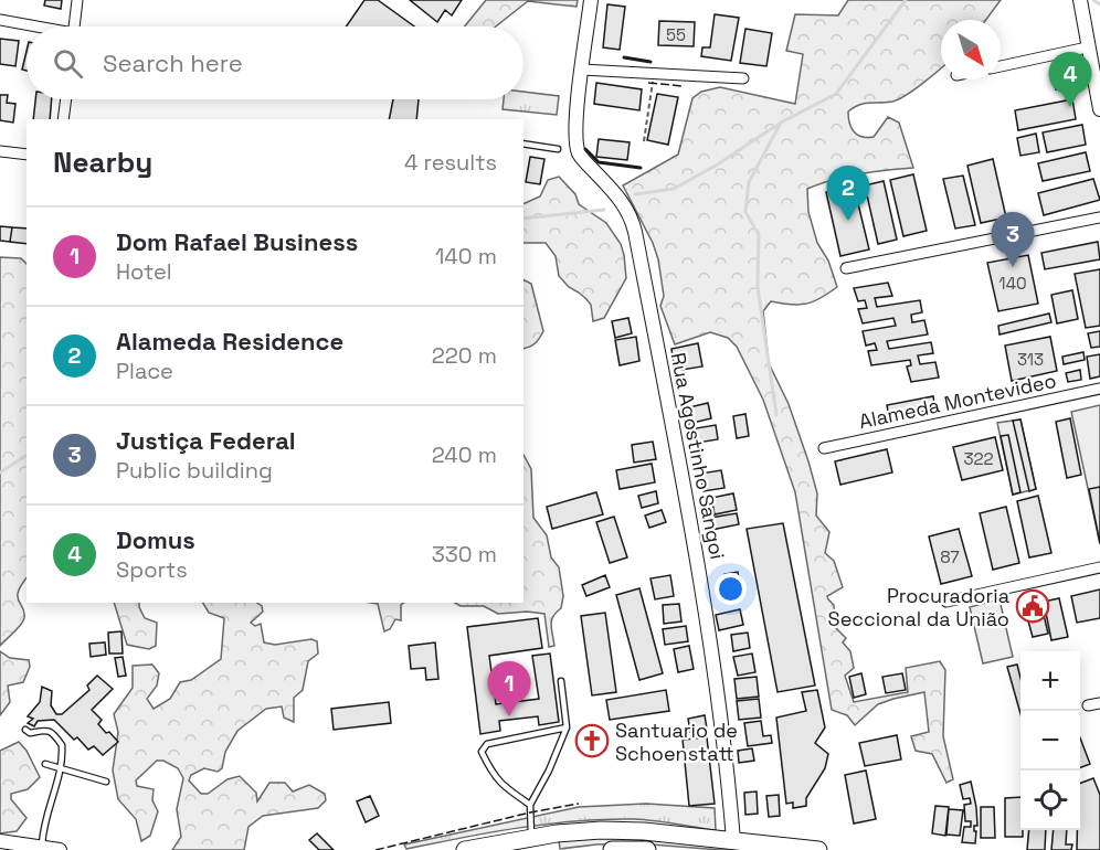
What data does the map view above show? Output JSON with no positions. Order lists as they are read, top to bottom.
{
  "streets": {
    "street": ["Alameda Montevideo", "Rua Agostinho Sangoi"]
  },
  "places": {
    "public building": ["Procuradoria Seccional da União"],
    "church": ["Santuario de Schoenstatt"]
  },
  "house_numbers": [
    "55",
    "140",
    "313",
    "322",
    "87"
  ],
  "north": "bottom right",
  "page": {
    "search": "Search here",
    "pins": [
      "4",
      "2",
      "3",
      "1"
    ],
    "heading": ["Nearby", "4 results"],
    "list": [
      {
        "mark": "1",
        "name": "Dom Rafael Business",
        "note": "Hotel",
        "value": "140 m"
      },
      {
        "mark": "2",
        "name": "Alameda Residence",
        "note": "Place",
        "value": "220 m"
      },
      {
        "mark": "3",
        "name": "Justiça Federal",
        "note": "Public building",
        "value": "240 m"
      },
      {
        "mark": "4",
        "name": "Domus",
        "note": "Sports",
        "value": "330 m"
      }
    ],
    "map_buttons": ["+", "−"]
  }
}
